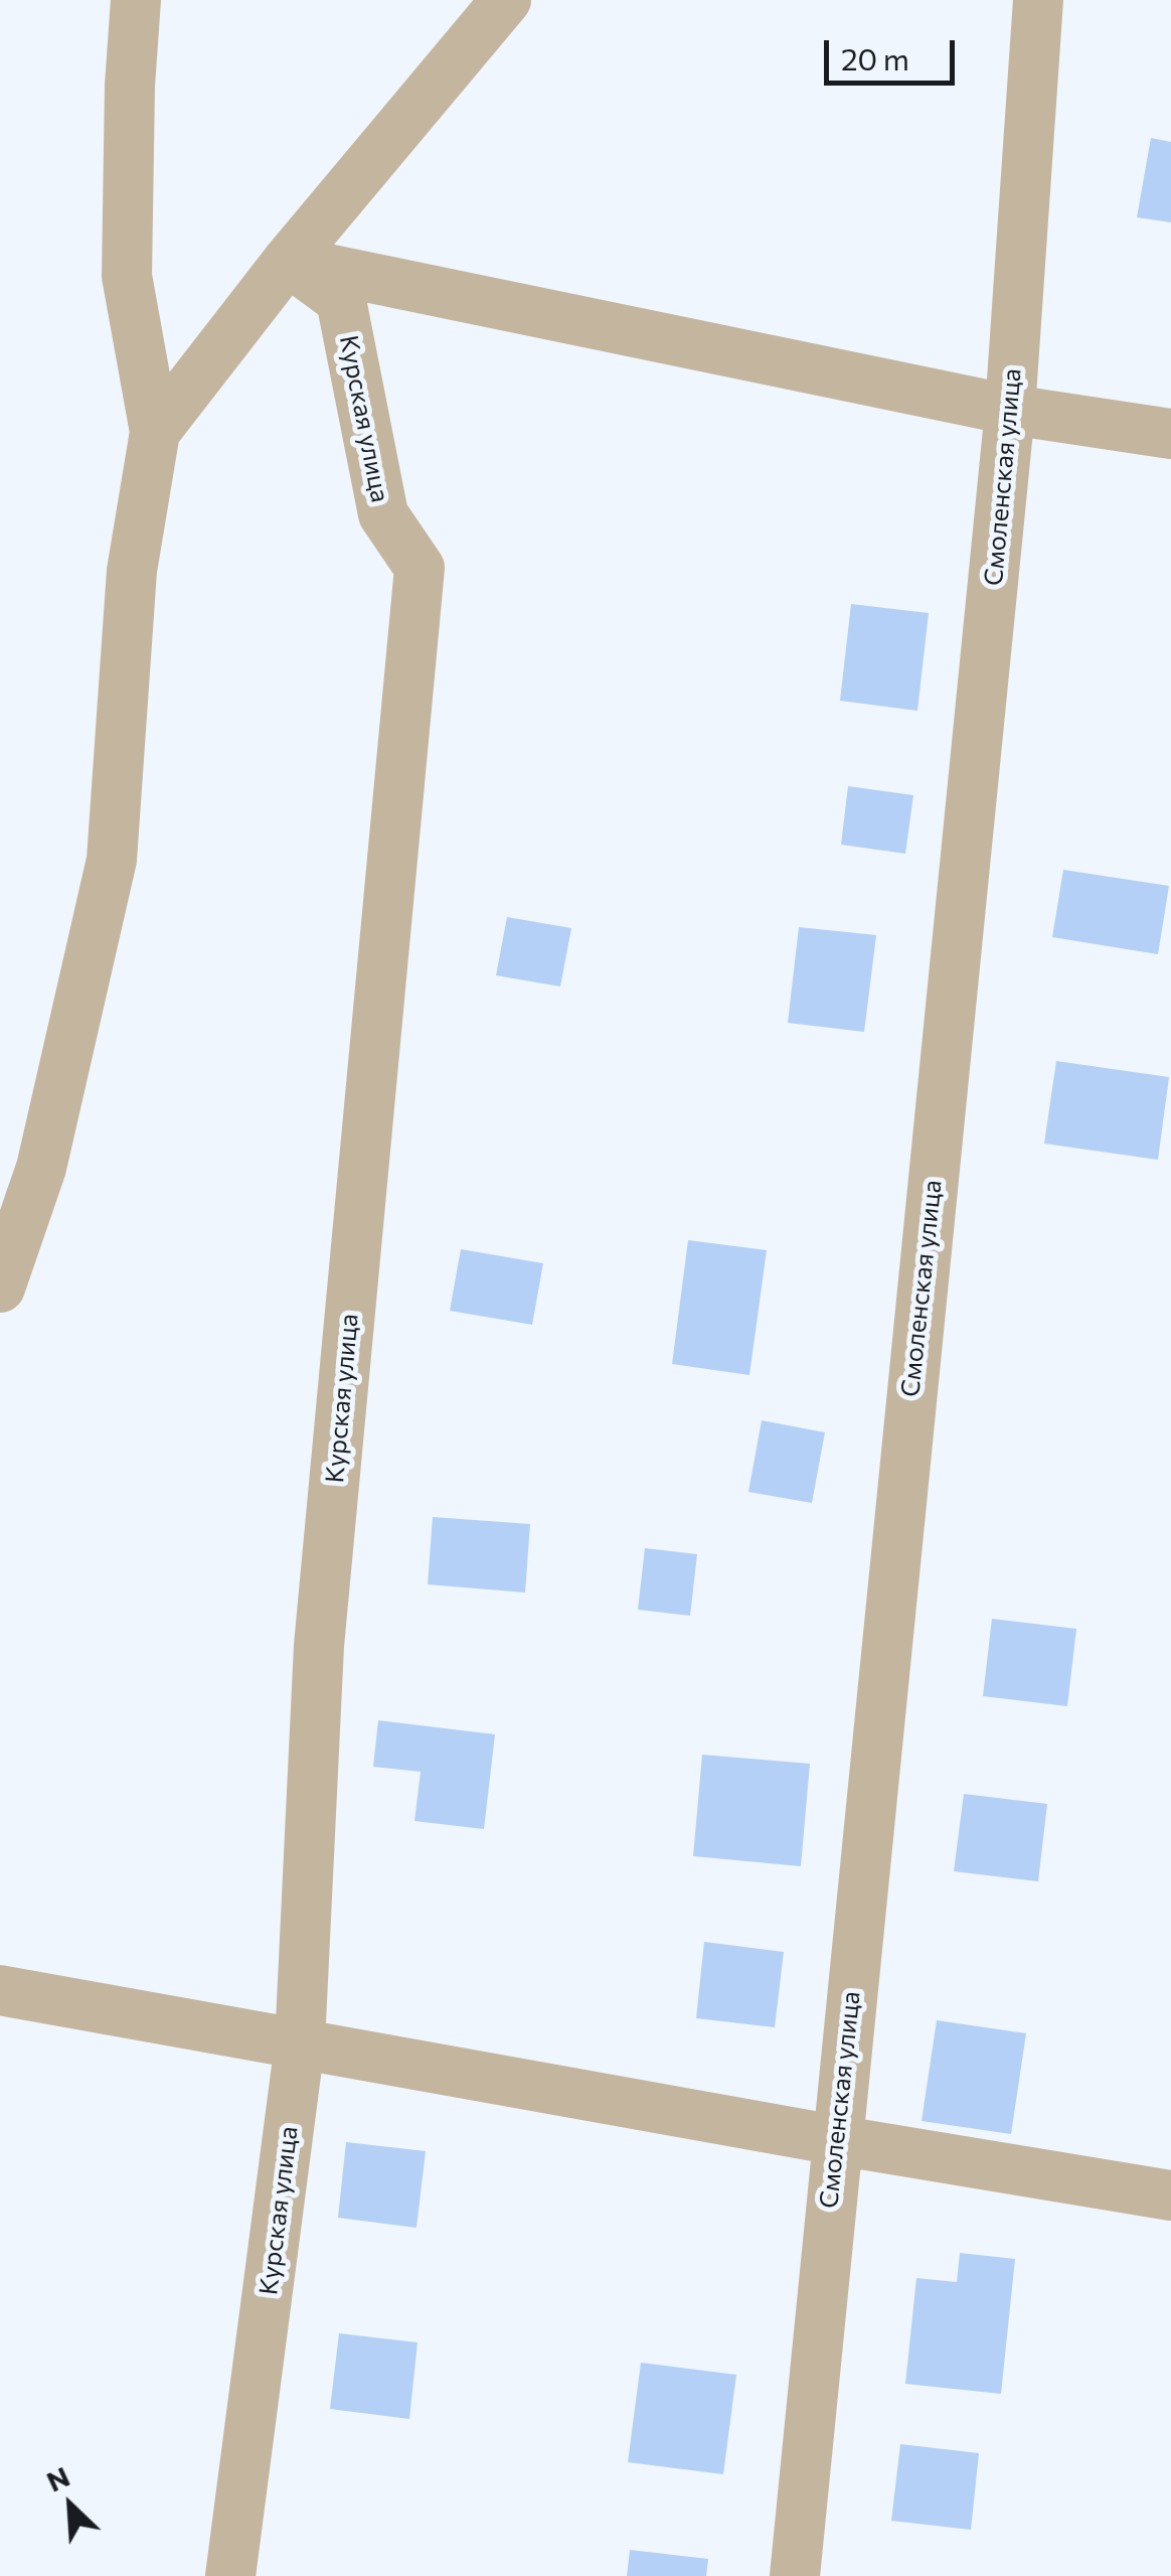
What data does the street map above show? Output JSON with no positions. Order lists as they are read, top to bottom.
{
  "streets": {
    "street": ["Курская улица", "Смоленская улица"]
  },
  "scale_bar": "20 m",
  "north": "top left"
}
